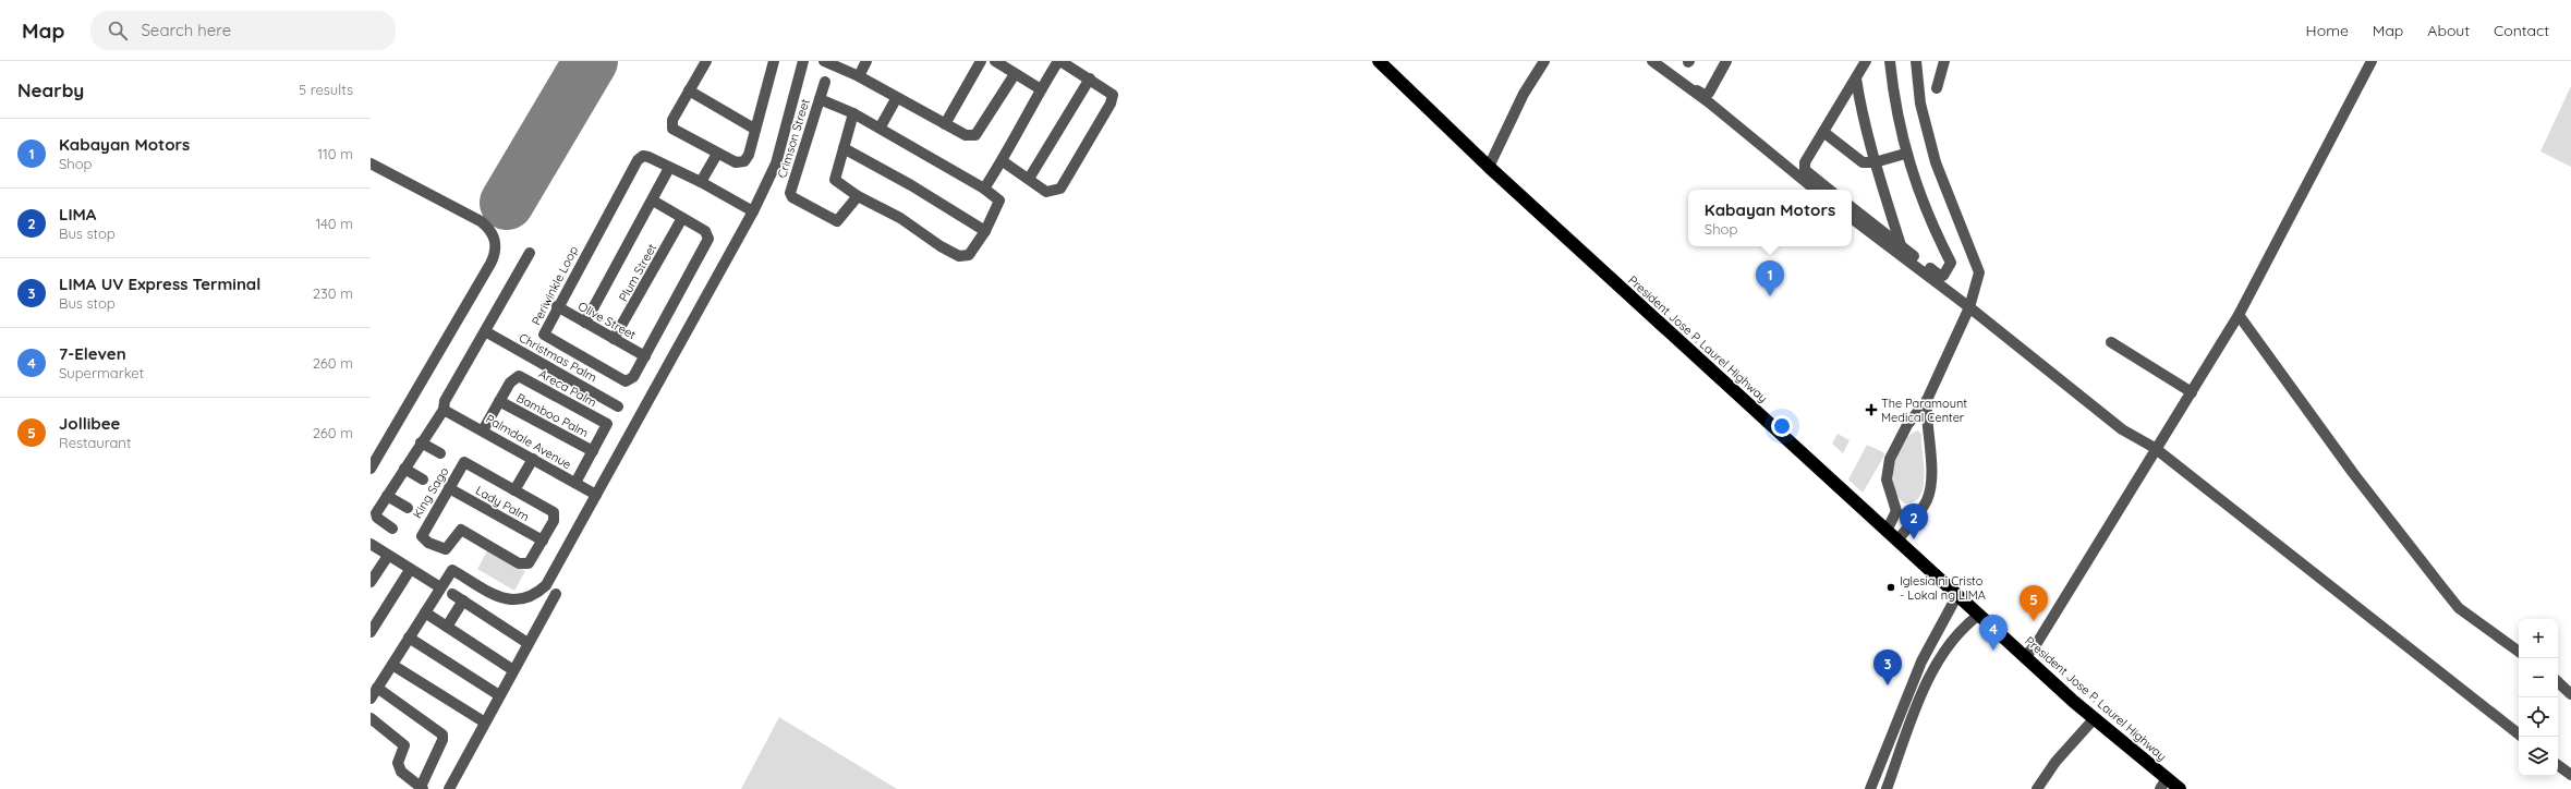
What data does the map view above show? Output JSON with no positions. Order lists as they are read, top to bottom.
{
  "streets": {
    "highway": ["President Jose P. Laurel Highway"],
    "street": [
      "Crimson Street",
      "Plum Street",
      "Periwinkle Loop",
      "Olive Street",
      "Christmas Palm",
      "Areca Palm",
      "Bamboo Palm",
      "Palmdale Avenue",
      "King Sago",
      "Lady Palm"
    ]
  },
  "crossings": [
    ["Plum Street", "Periwinkle Loop"],
    ["Plum Street", "Olive Street"],
    ["Periwinkle Loop", "Olive Street"],
    ["Areca Palm", "Bamboo Palm"],
    ["King Sago", "Lady Palm"]
  ],
  "places": {
    "health": ["The Paramount Medical Center"],
    "other": ["Iglesia ni Cristo - Lokal ng LIMA"]
  },
  "page": {
    "header": "Map",
    "search": "Search here",
    "nav": [
      "Home",
      "Map",
      "About",
      "Contact"
    ],
    "heading": ["Nearby", "5 results"],
    "list": [
      {
        "mark": "1",
        "name": "Kabayan Motors",
        "note": "Shop",
        "value": "110 m"
      },
      {
        "mark": "2",
        "name": "LIMA",
        "note": "Bus stop",
        "value": "140 m"
      },
      {
        "mark": "3",
        "name": "LIMA UV Express Terminal",
        "note": "Bus stop",
        "value": "230 m"
      },
      {
        "mark": "4",
        "name": "7-Eleven",
        "note": "Supermarket",
        "value": "260 m"
      },
      {
        "mark": "5",
        "name": "Jollibee",
        "note": "Restaurant",
        "value": "260 m"
      }
    ],
    "popup": ["Kabayan Motors", "Shop"],
    "pins": [
      "1",
      "2",
      "5",
      "4",
      "3"
    ],
    "map_buttons": ["+", "−"]
  }
}
